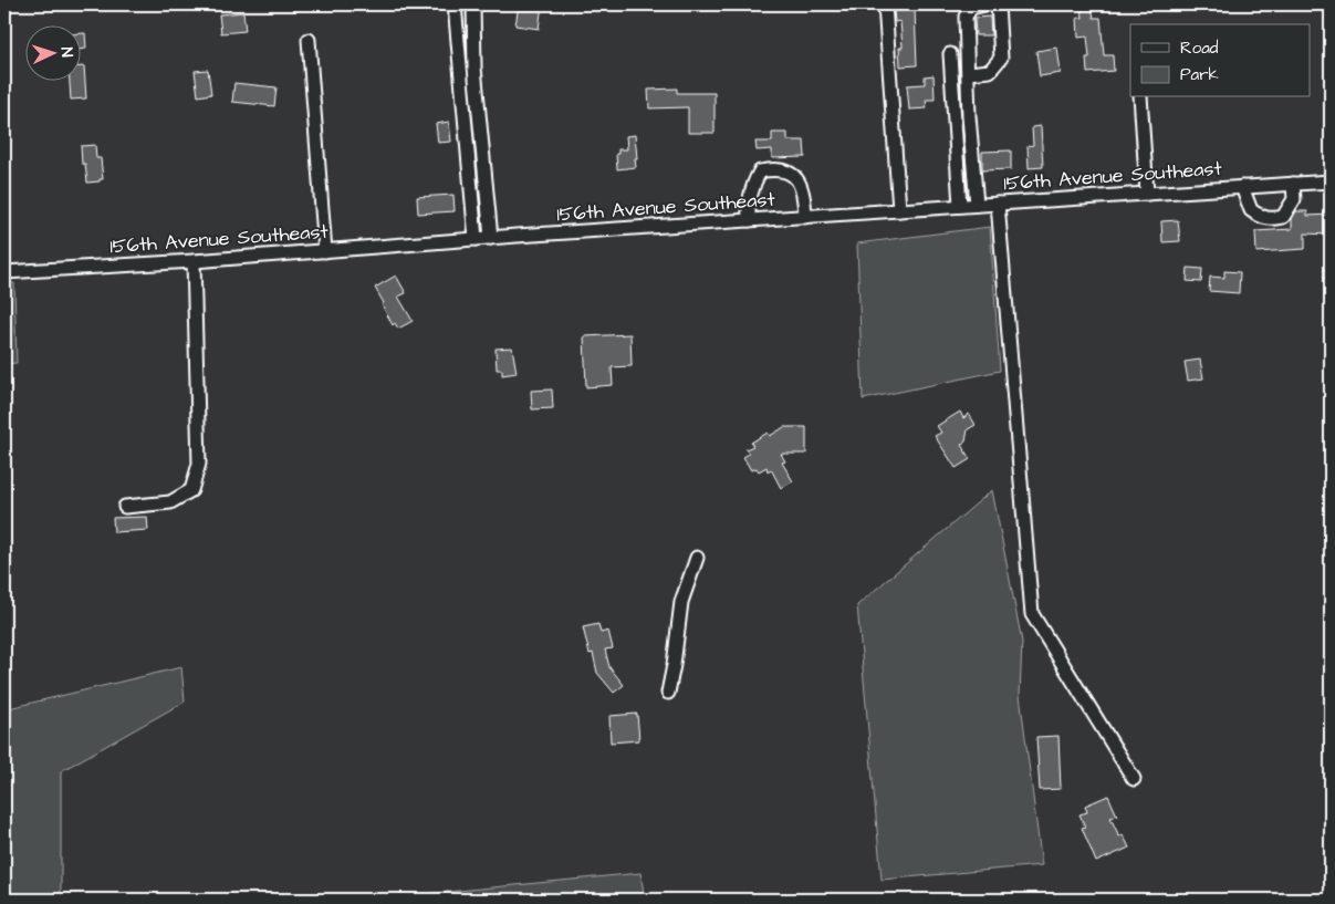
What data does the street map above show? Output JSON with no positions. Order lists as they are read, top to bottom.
{
  "streets": {
    "street": ["156th Avenue Southeast"]
  },
  "legend": ["Road", "Park"],
  "north": "right"
}
